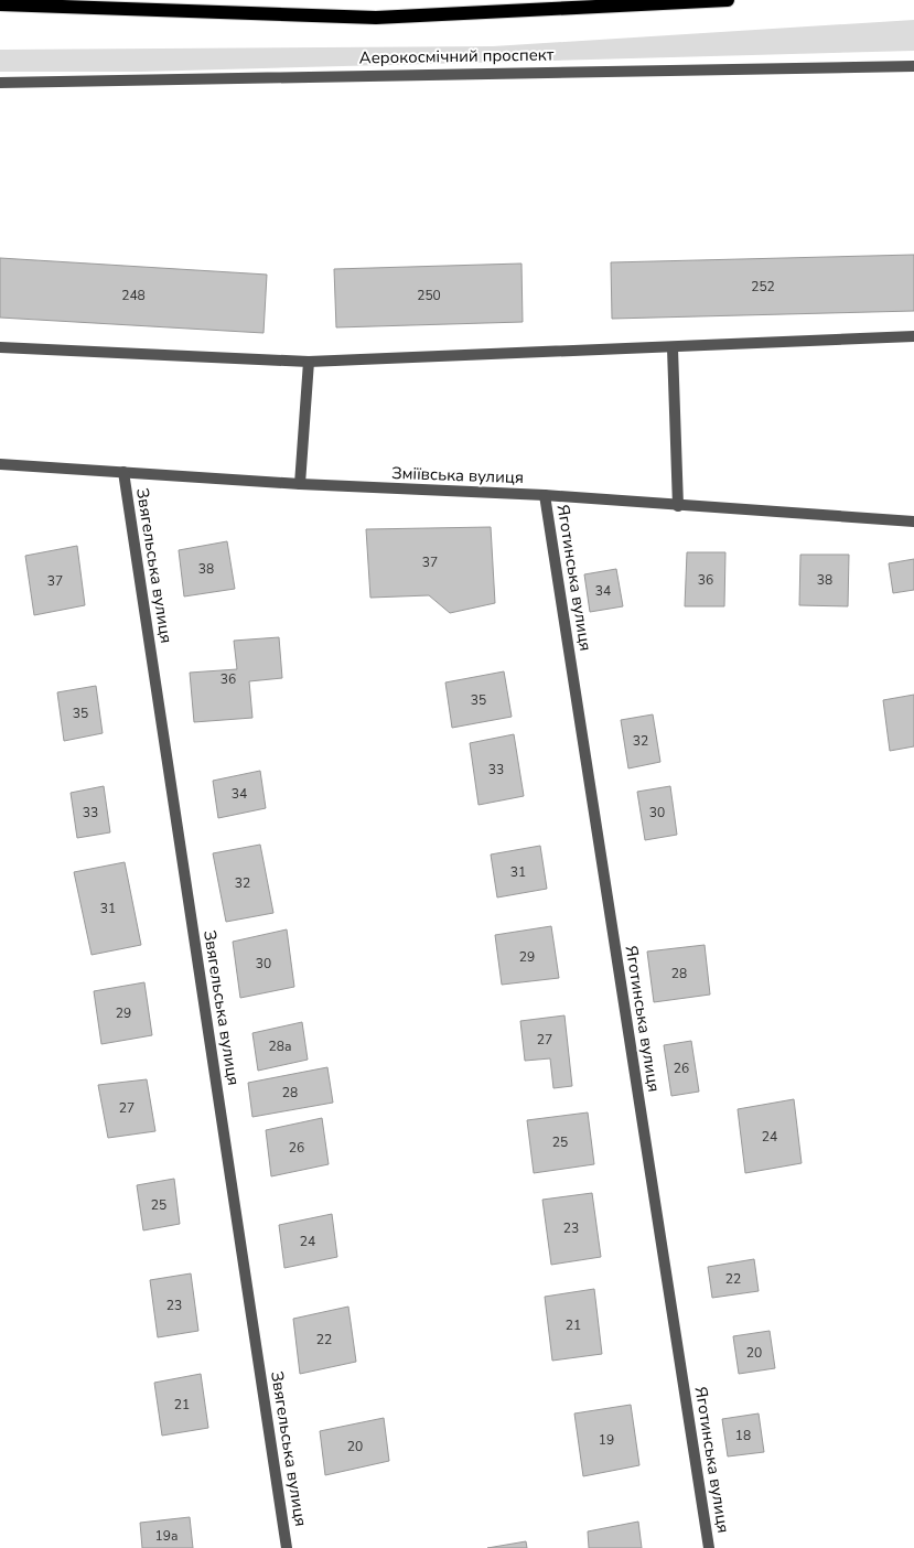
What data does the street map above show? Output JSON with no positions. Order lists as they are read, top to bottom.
{
  "streets": {
    "street": [
      "Аерокосмічний проспект",
      "Зміївська вулиця",
      "Звягельська вулиця",
      "Яготинська вулиця"
    ]
  },
  "crossings": [
    ["Зміївська вулиця", "Звягельська вулиця"],
    ["Зміївська вулиця", "Яготинська вулиця"]
  ],
  "house_numbers": [
    "252",
    "248",
    "250",
    "37",
    "38",
    "36",
    "38",
    "37",
    "34",
    "36",
    "35",
    "35",
    "32",
    "33",
    "34",
    "33",
    "30",
    "31",
    "32",
    "31",
    "29",
    "30",
    "28",
    "29",
    "27",
    "28а",
    "26",
    "28",
    "27",
    "24",
    "25",
    "26",
    "25",
    "23",
    "24",
    "22",
    "23",
    "21",
    "22",
    "20",
    "21",
    "18",
    "19",
    "20",
    "19а"
  ]
}
